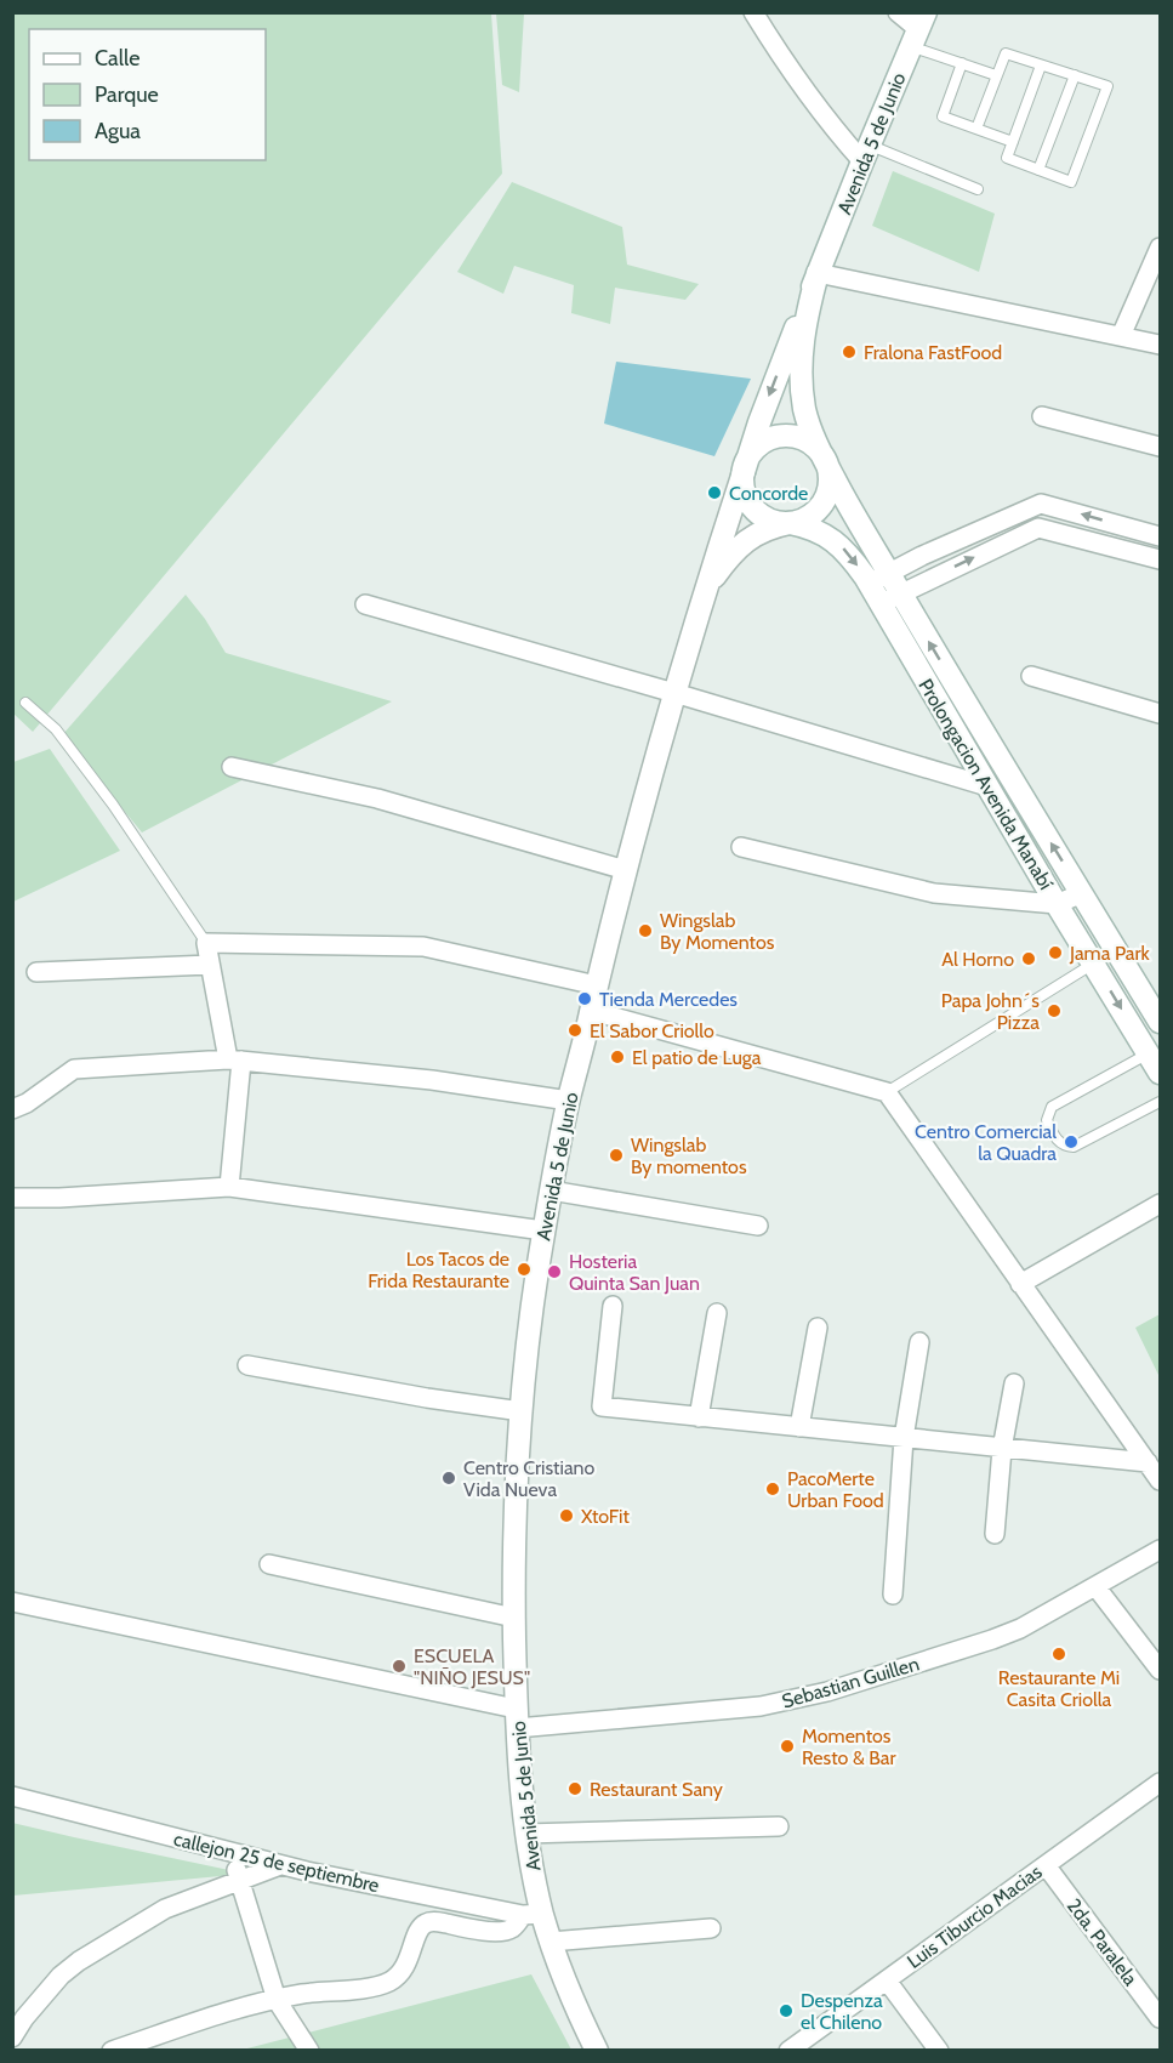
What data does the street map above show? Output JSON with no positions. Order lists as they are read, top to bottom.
{
  "streets": {
    "main road": ["Avenida 5 de Junio", "Prolongacion Avenida Manabí"],
    "street": [
      "Sebastian Guillen",
      "callejon 25 de septiembre",
      "Luis Tiburcio Macias",
      "2da. Paralela"
    ]
  },
  "crossings": [
    ["Avenida 5 de Junio", "Prolongacion Avenida Manabí"],
    ["Avenida 5 de Junio", "Sebastian Guillen"],
    ["Avenida 5 de Junio", "callejon 25 de septiembre"],
    ["Luis Tiburcio Macias", "2da. Paralela"]
  ],
  "places": [
    "Fralona FastFood",
    "Concorde",
    "Wingslab By Momentos",
    "Jama Park",
    "Al Horno",
    "Tienda Mercedes",
    "Papa John´s Pizza",
    "El Sabor Criollo",
    "El patio de Luga",
    "Centro Comercial la Quadra",
    "Wingslab By momentos",
    "Los Tacos de Frida Restaurante",
    "Hosteria Quinta San Juan",
    "Centro Cristiano Vida Nueva",
    "PacoMerte Urban Food",
    "XtoFit",
    "Restaurante Mi Casita Criolla",
    "ESCUELA \"NIÑO JESUS\"",
    "Momentos Resto & Bar",
    "Restaurant Sany",
    "Despenza el Chileno"
  ],
  "legend": ["Calle", "Parque", "Agua"]
}
